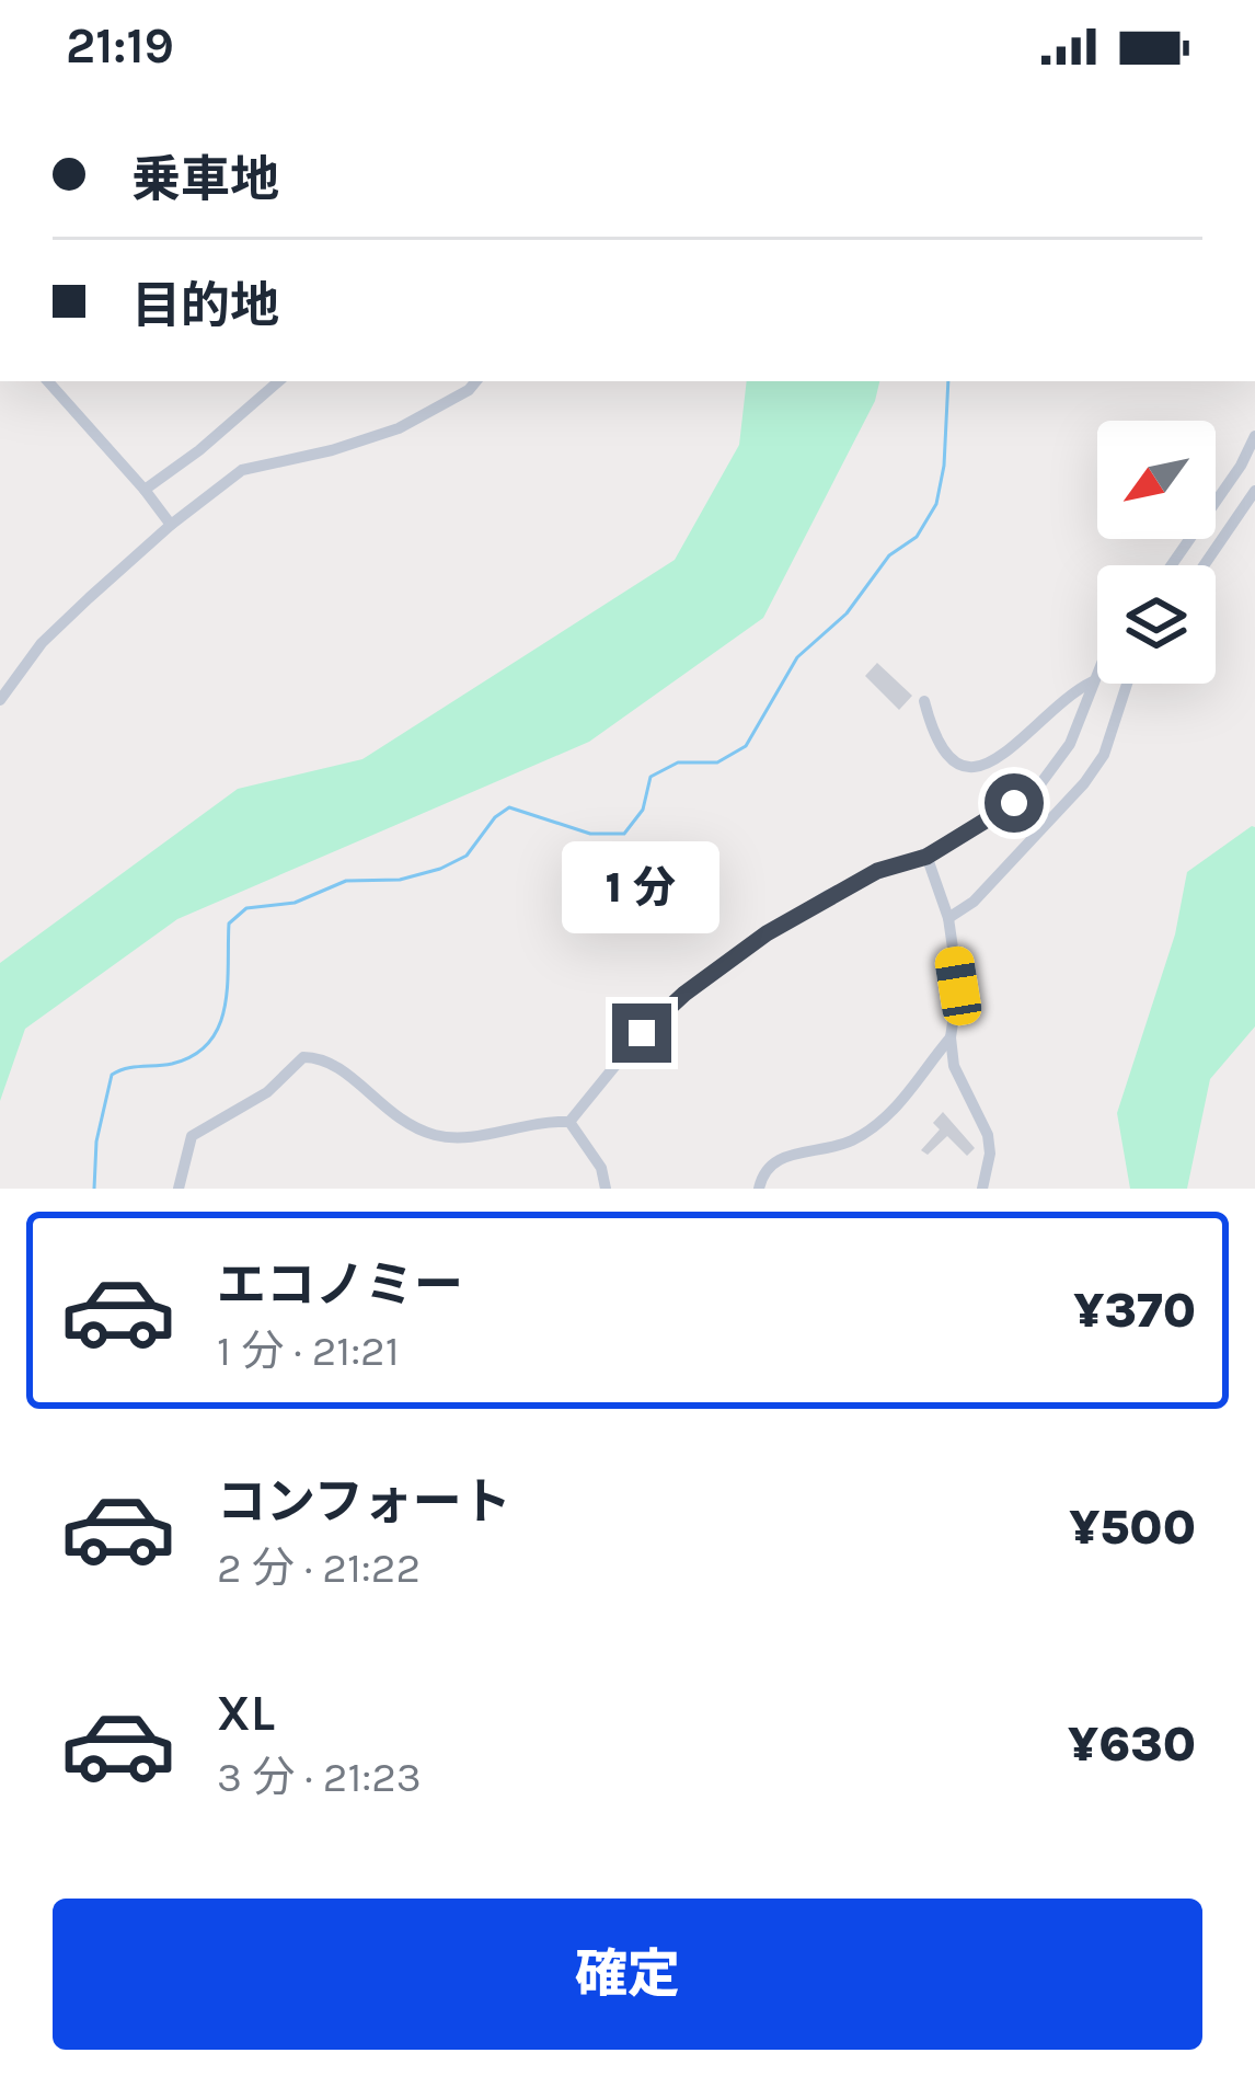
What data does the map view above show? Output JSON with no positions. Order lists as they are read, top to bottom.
{
  "north": "bottom left",
  "page": {
    "status": "21:19",
    "banner": ["乗車地", "目的地"],
    "bubble": "1 分",
    "list": [
      {
        "name": "エコノミー",
        "note": "1 分 · 21:21",
        "value": "¥370"
      },
      {
        "name": "コンフォート",
        "note": "2 分 · 21:22",
        "value": "¥500"
      },
      {
        "name": "XL",
        "note": "3 分 · 21:23",
        "value": "¥630"
      }
    ],
    "buttons": "確定"
  }
}
